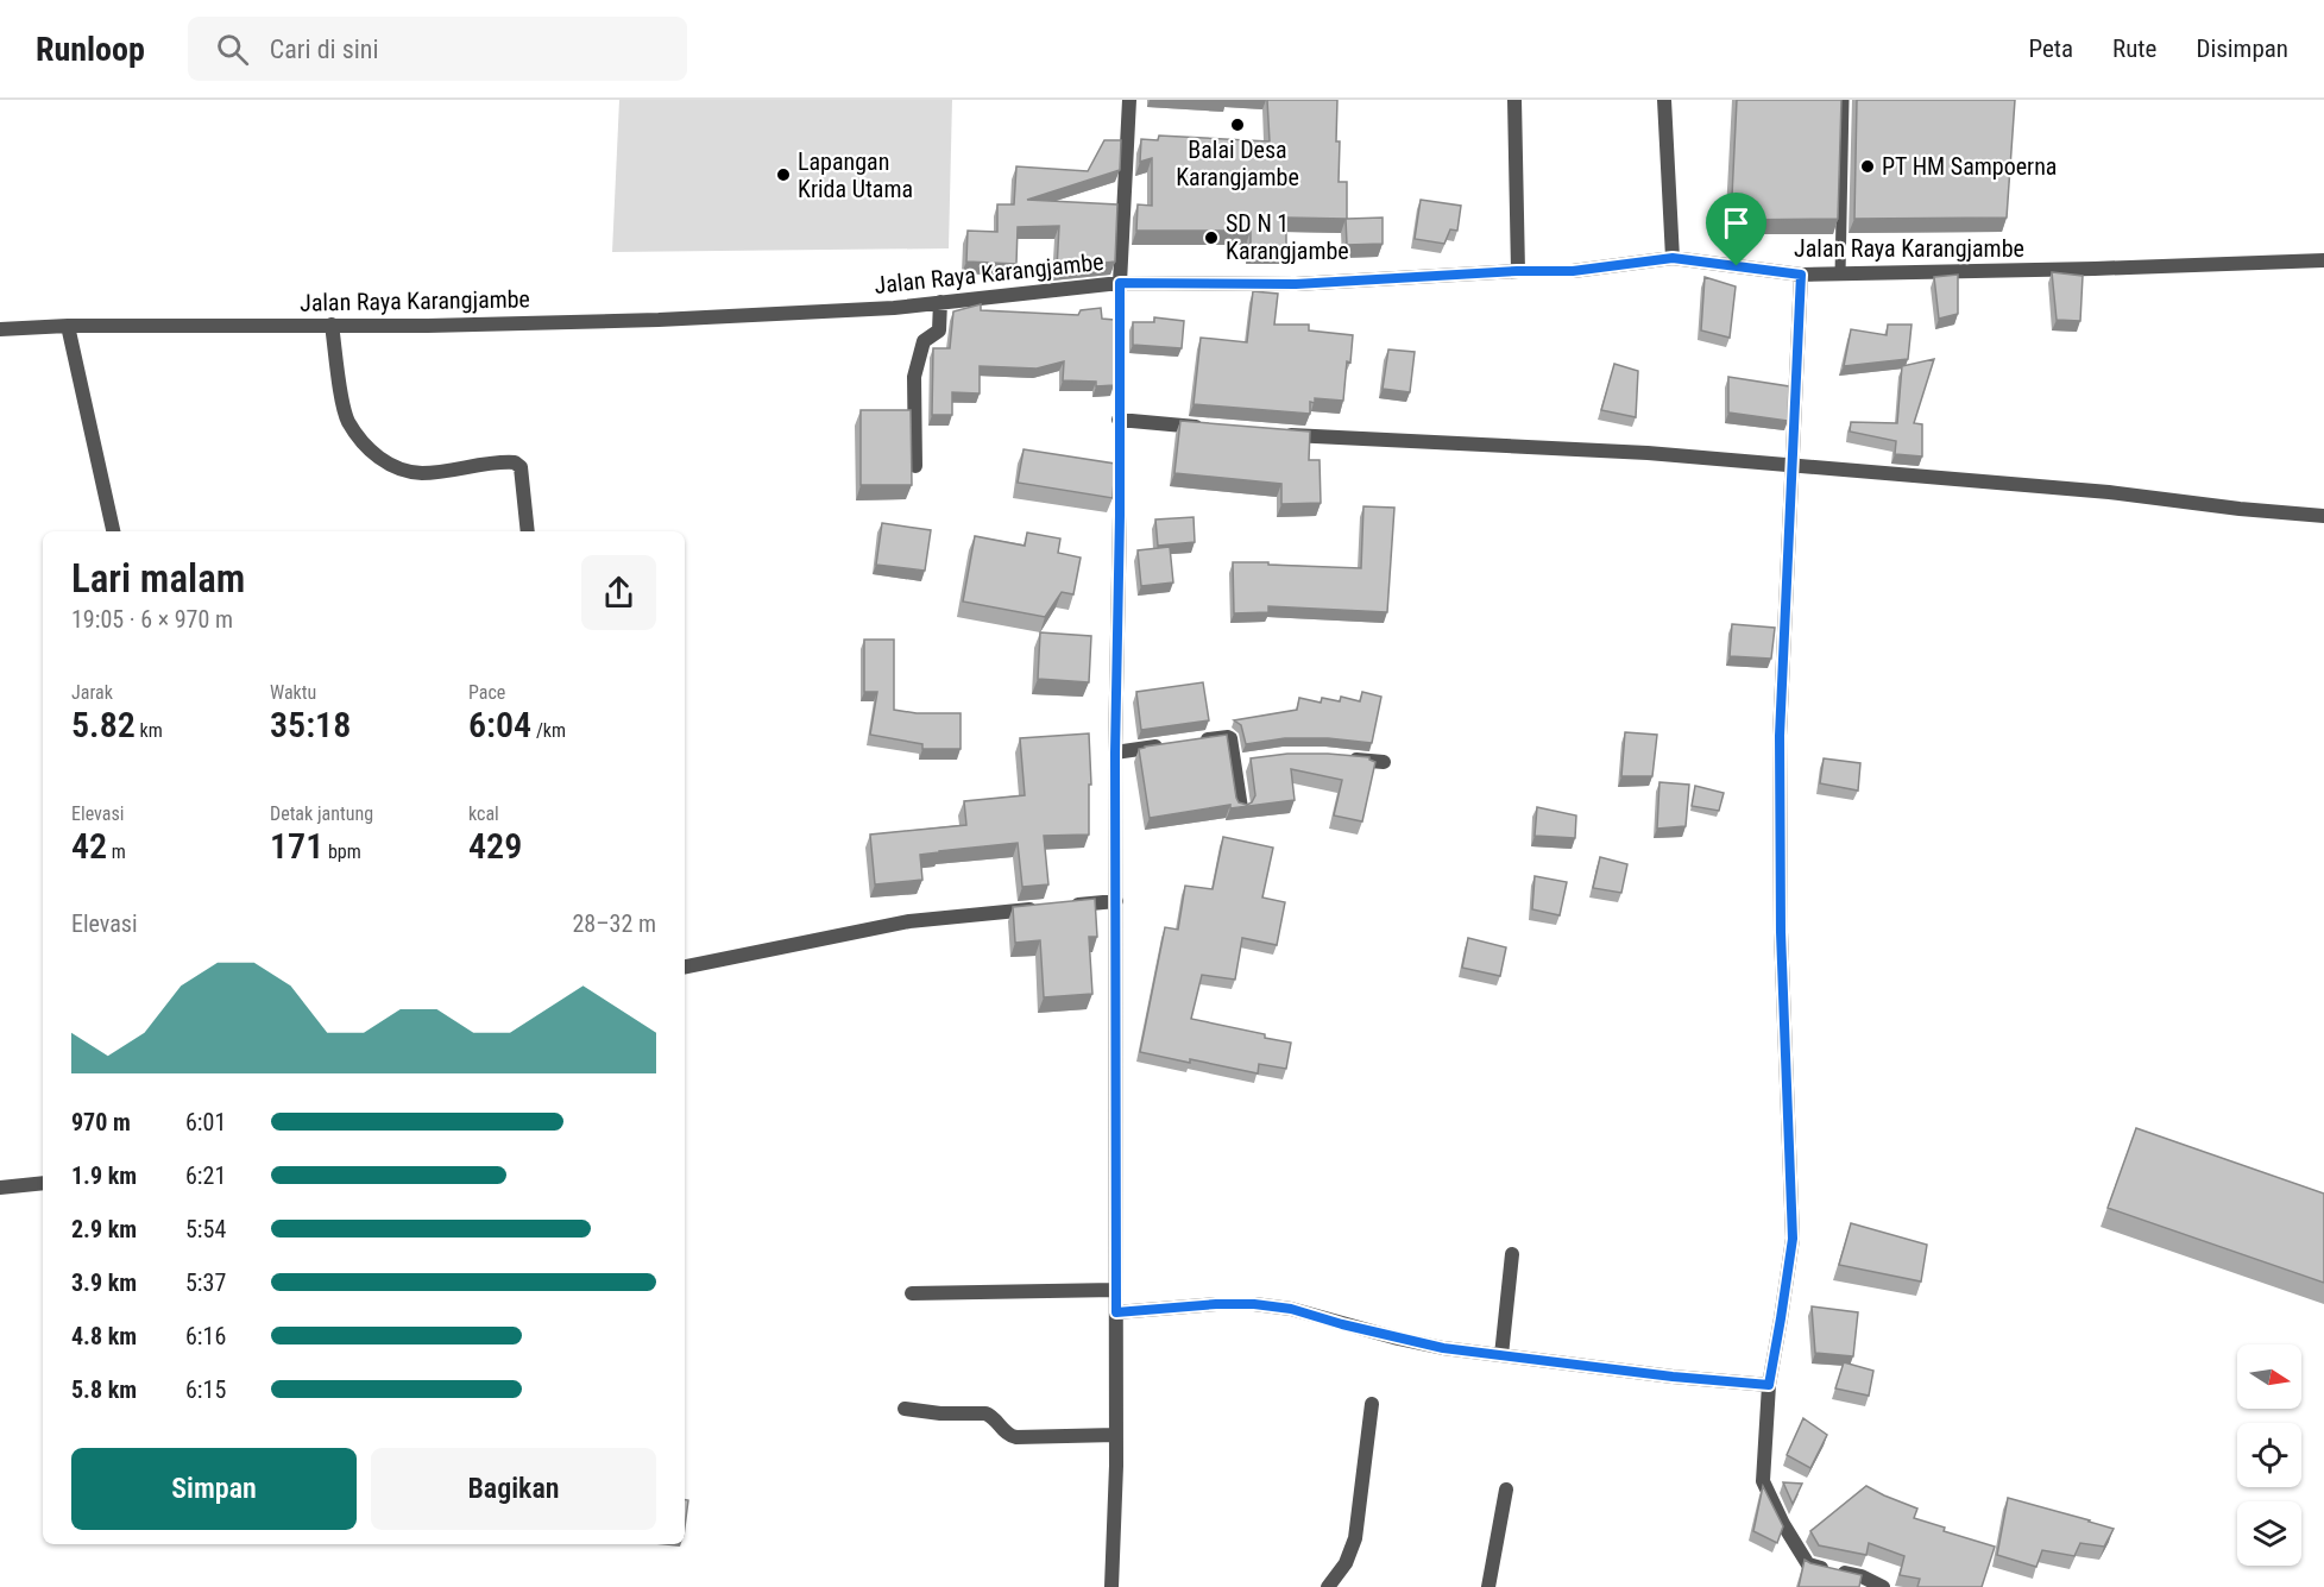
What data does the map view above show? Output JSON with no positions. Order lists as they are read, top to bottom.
{
  "streets": {
    "street": ["Jalan Raya Karangjambe"]
  },
  "places": [
    "Balai Desa Karangjambe",
    "PT HM Sampoerna",
    "Lapangan Krida Utama",
    "SD N 1 Karangjambe"
  ],
  "north": "right",
  "page": {
    "header": "Runloop",
    "search": "Cari di sini",
    "nav": ["Peta", "Rute", "Disimpan"],
    "heading": ["Lari malam", "19:05 · 6 × 970 m"],
    "stats": [
      ["Jarak", "5.82 km"],
      ["Waktu", "35:18"],
      ["Pace", "6:04 /km"],
      ["Elevasi", "42 m"],
      ["Detak jantung", "171 bpm"],
      ["kcal", "429"]
    ],
    "chart": ["Elevasi", "28–32 m"],
    "list": [
      {
        "name": "970 m",
        "note": "6:01"
      },
      {
        "name": "1.9 km",
        "note": "6:21"
      },
      {
        "name": "2.9 km",
        "note": "5:54"
      },
      {
        "name": "3.9 km",
        "note": "5:37"
      },
      {
        "name": "4.8 km",
        "note": "6:16"
      },
      {
        "name": "5.8 km",
        "note": "6:15"
      }
    ],
    "buttons": ["Simpan", "Bagikan"]
  }
}
